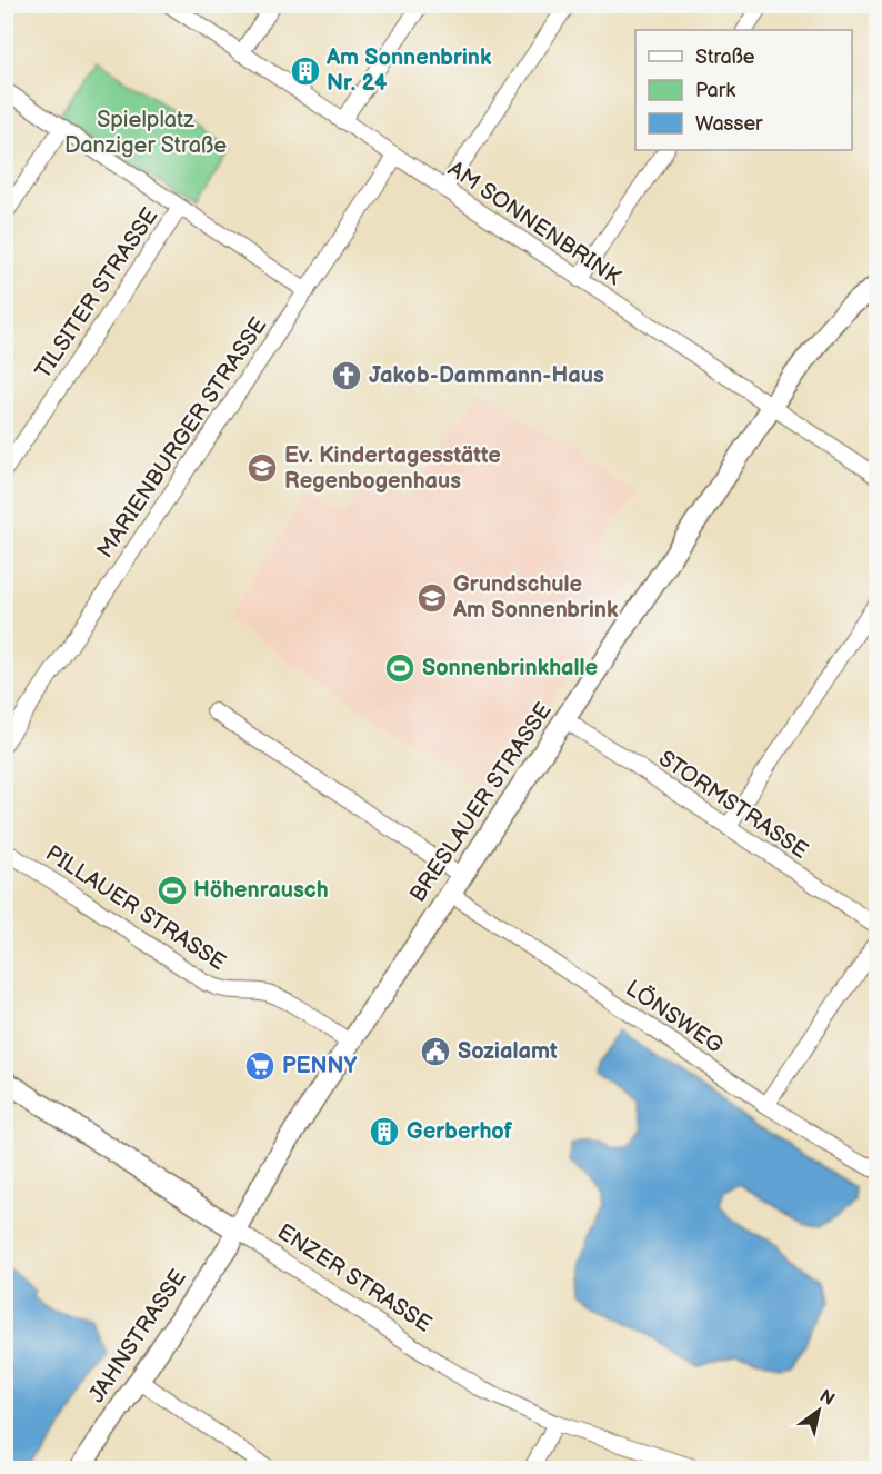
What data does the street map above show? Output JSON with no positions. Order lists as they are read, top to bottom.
{
  "streets": {
    "main road": ["BRESLAUER STRASSE", "ENZER STRASSE", "JAHNSTRASSE"],
    "street": [
      "AM SONNENBRINK",
      "TILSITER STRASSE",
      "MARIENBURGER STRASSE",
      "STORMSTRASSE",
      "PILLAUER STRASSE",
      "LÖNSWEG"
    ]
  },
  "crossings": [
    ["AM SONNENBRINK", "MARIENBURGER STRASSE"],
    ["AM SONNENBRINK", "BRESLAUER STRASSE"],
    ["BRESLAUER STRASSE", "STORMSTRASSE"],
    ["BRESLAUER STRASSE", "PILLAUER STRASSE"],
    ["BRESLAUER STRASSE", "LÖNSWEG"],
    ["BRESLAUER STRASSE", "ENZER STRASSE"],
    ["BRESLAUER STRASSE", "JAHNSTRASSE"],
    ["ENZER STRASSE", "JAHNSTRASSE"]
  ],
  "parks": ["Spielplatz Danziger Straße"],
  "places": {
    "building": ["Am Sonnenbrink Nr. 24", "Gerberhof"],
    "church": ["Jakob-Dammann-Haus"],
    "school or university": ["Ev. Kindertagesstätte Regenbogenhaus", "Grundschule Am Sonnenbrink"],
    "sports": ["Sonnenbrinkhalle", "Höhenrausch"],
    "public building": ["Sozialamt"],
    "supermarket": ["PENNY"]
  },
  "legend": ["Straße", "Park", "Wasser"],
  "north": "top right"
}
